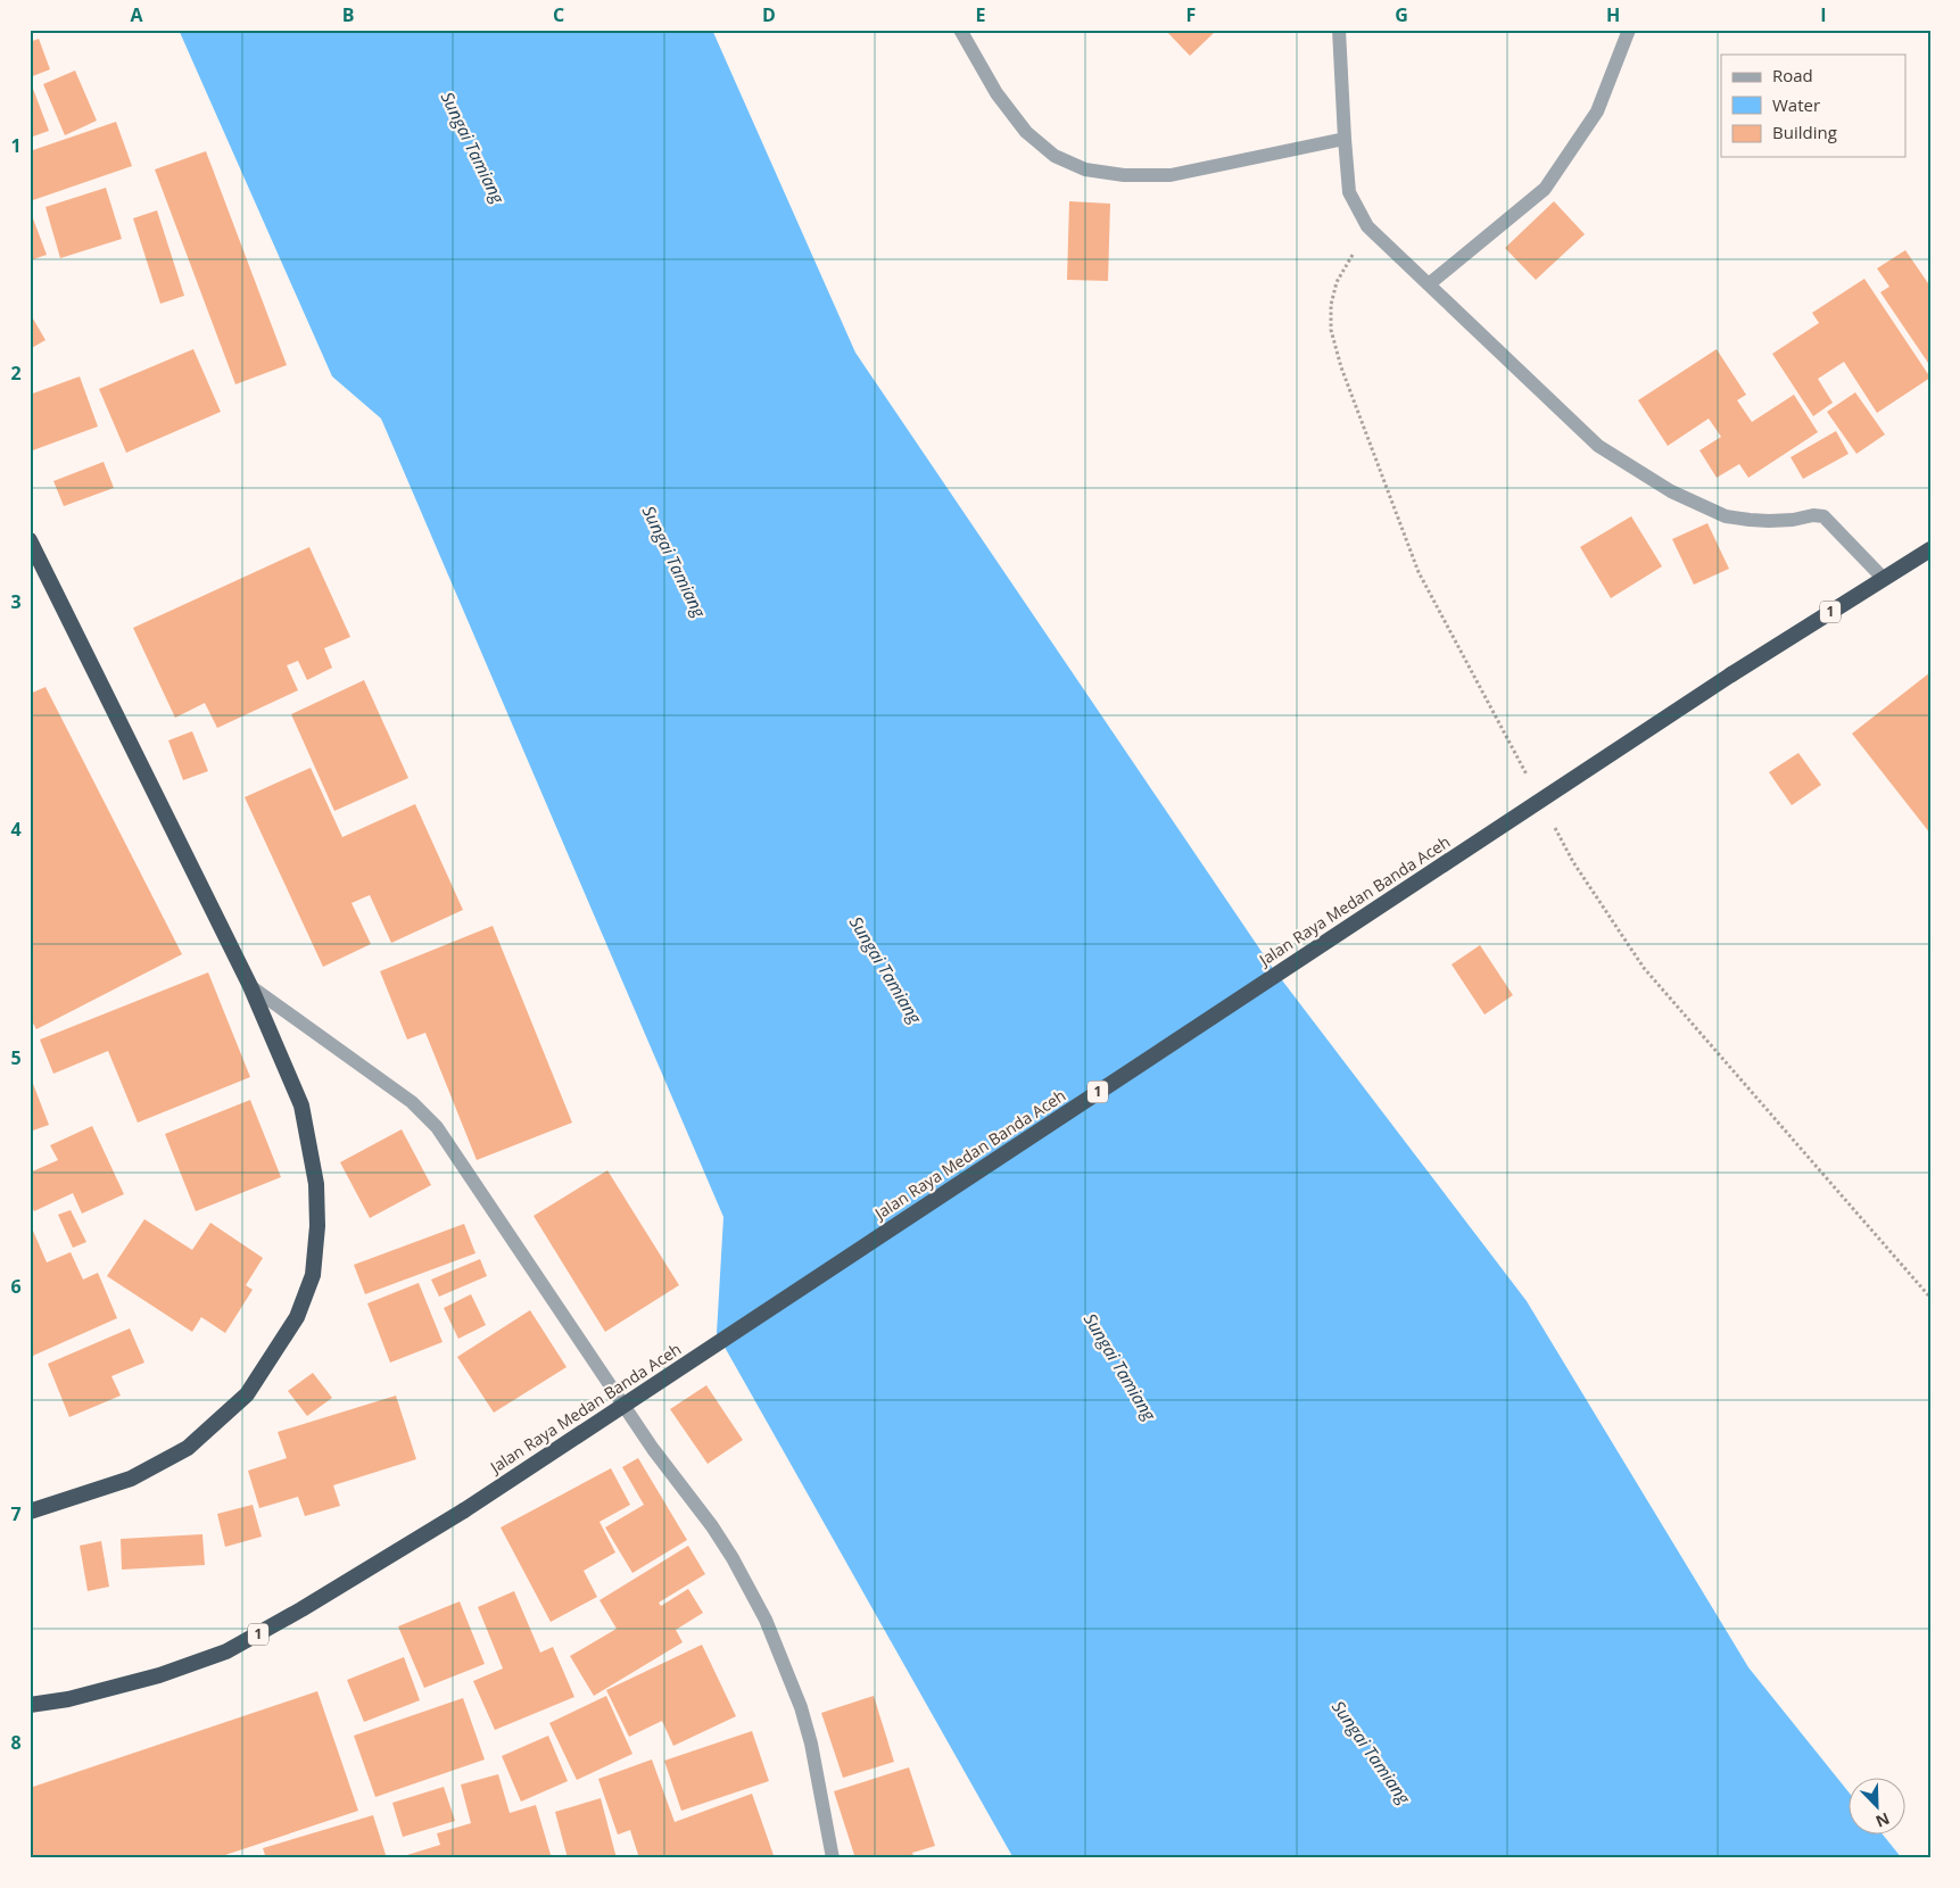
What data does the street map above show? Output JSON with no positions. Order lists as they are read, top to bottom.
{
  "streets": {
    "highway": ["1", "Jalan Raya Medan Banda Aceh"]
  },
  "water": ["Sungai Tamiang"],
  "legend": ["Road", "Water", "Building"],
  "north": "bottom right",
  "grid": {
    "columns": [
      "A",
      "B",
      "C",
      "D",
      "E",
      "F",
      "G",
      "H",
      "I"
    ],
    "rows": [
      "1",
      "2",
      "3",
      "4",
      "5",
      "6",
      "7",
      "8"
    ]
  }
}
